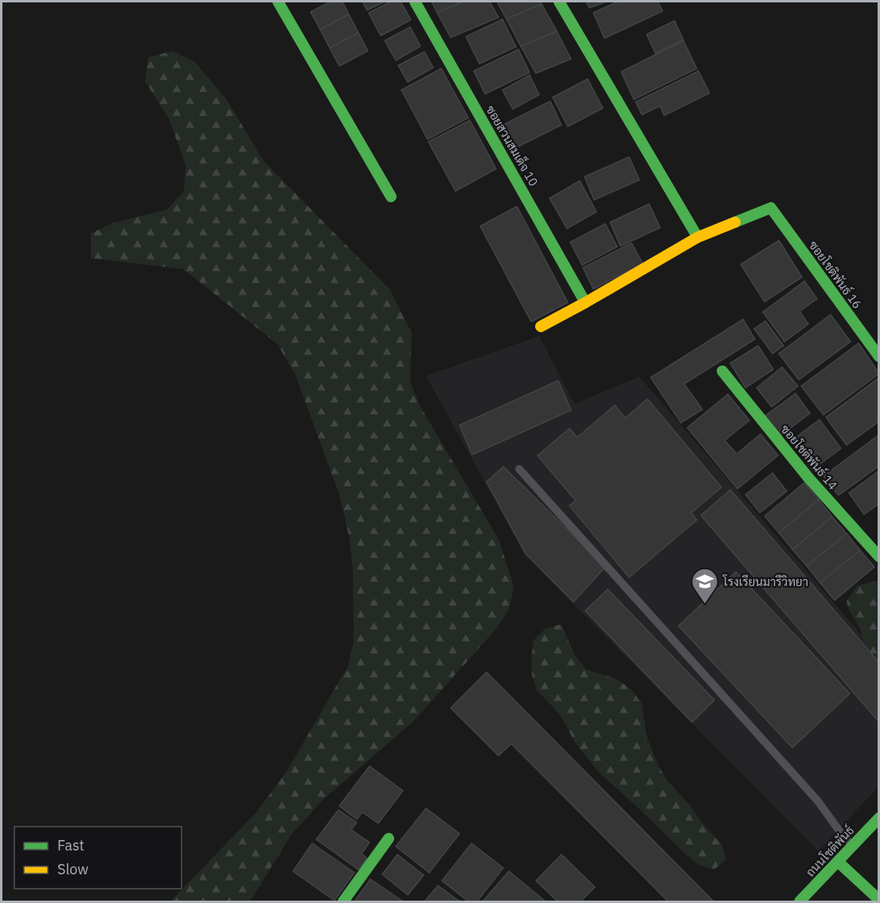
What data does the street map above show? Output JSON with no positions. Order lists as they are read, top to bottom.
{
  "streets": {
    "street": [
      "ซอยสวนสมเด็จ 10",
      "ซอยโชติพันธ์ 16",
      "ซอยโชติพันธ์ 14",
      "ถนนโชติพันธ์"
    ]
  },
  "places": {
    "school or university": ["โรงเรียนมารีวิทยา"]
  },
  "legend": ["Fast", "Slow"]
}
